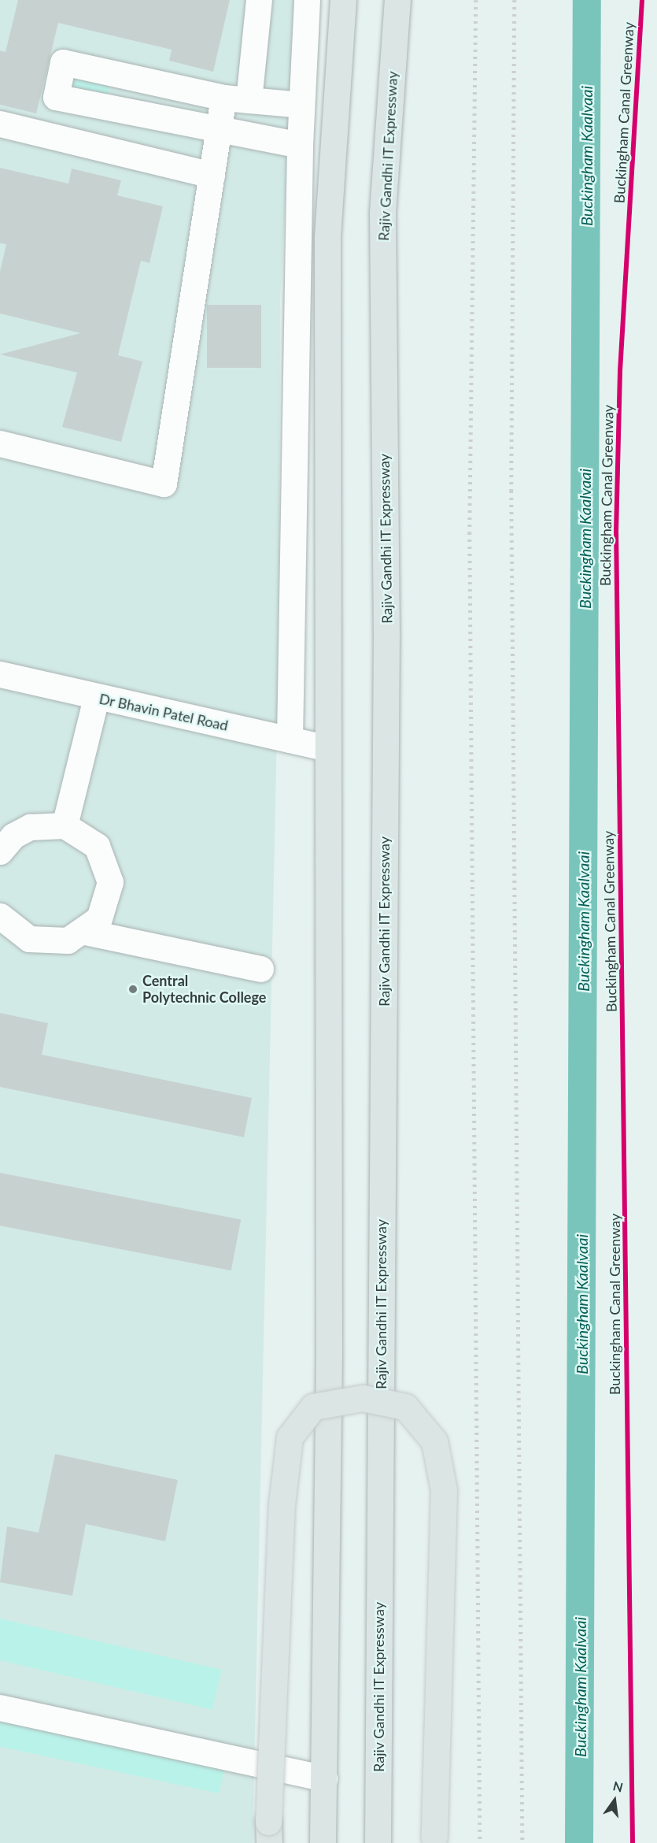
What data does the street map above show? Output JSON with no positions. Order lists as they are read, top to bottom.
{
  "streets": {
    "main road": ["Rajiv Gandhi IT Expressway"],
    "street": ["Dr Bhavin Patel Road"],
    "cycle path": ["Buckingham Canal Greenway"]
  },
  "water": ["Buckingham Kaalvaai"],
  "places": ["Central Polytechnic College"],
  "north": "top"
}
